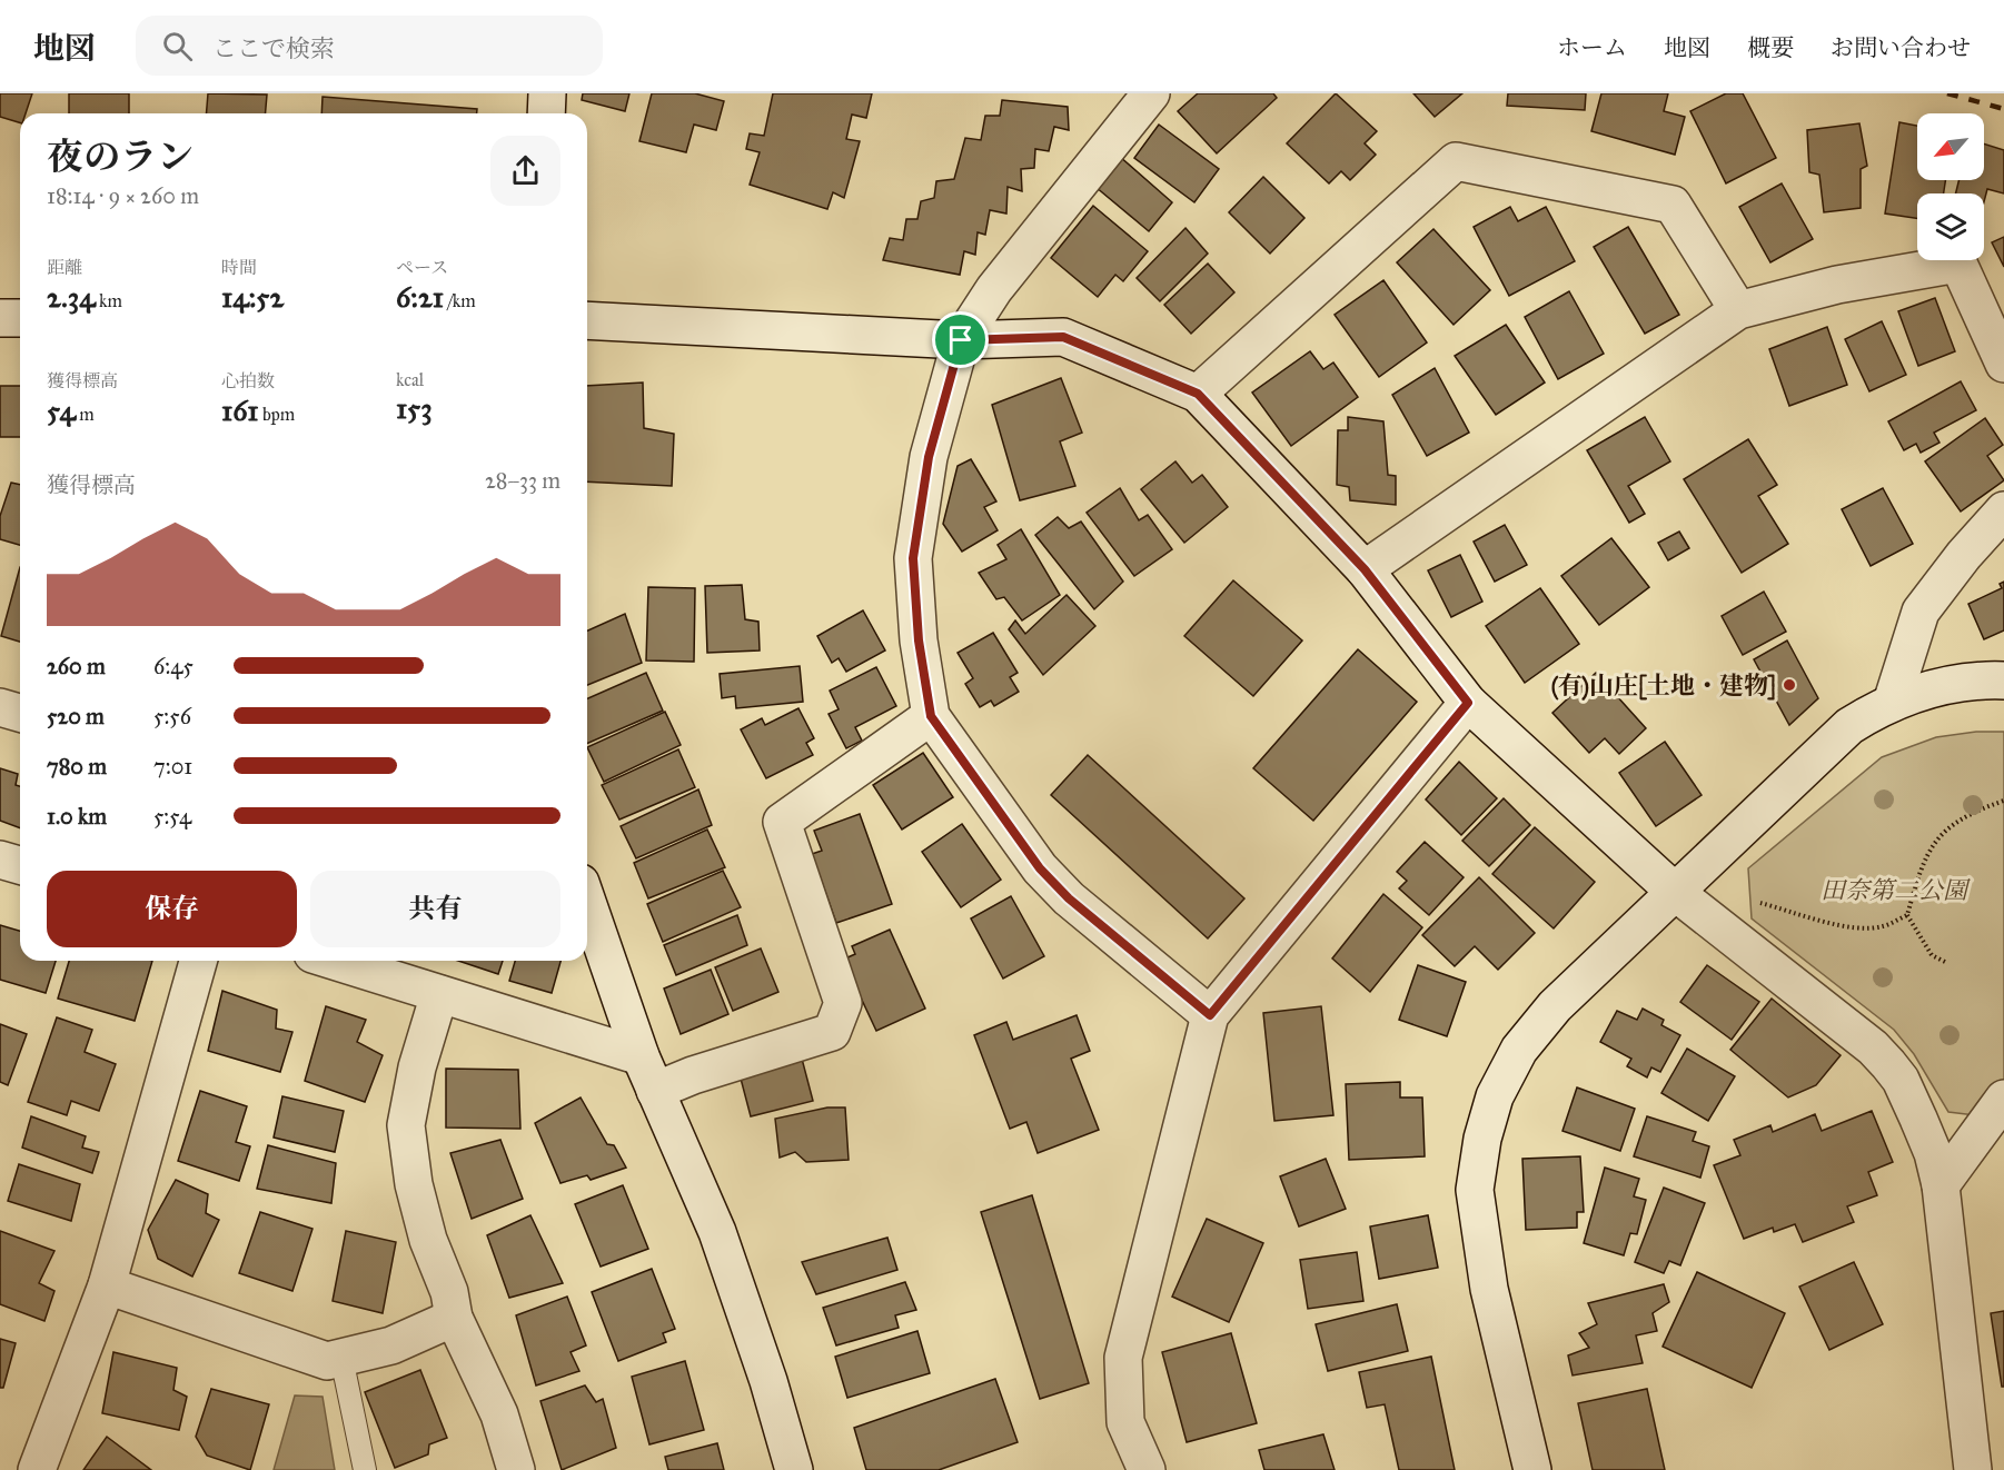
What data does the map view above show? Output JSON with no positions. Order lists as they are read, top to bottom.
{
  "parks": ["田奈第二公園"],
  "places": ["(有)山庄[土地・建物]"],
  "north": "bottom left",
  "page": {
    "header": "地図",
    "search": "ここで検索",
    "nav": [
      "ホーム",
      "地図",
      "概要",
      "お問い合わせ"
    ],
    "heading": ["夜のラン", "18:14 · 9 × 260 m"],
    "stats": [
      ["距離", "2.34 km"],
      ["時間", "14:52"],
      ["ペース", "6:21 /km"],
      ["獲得標高", "54 m"],
      ["心拍数", "161 bpm"],
      ["kcal", "153"]
    ],
    "chart": ["獲得標高", "28–33 m"],
    "list": [
      {
        "name": "260 m",
        "note": "6:45"
      },
      {
        "name": "520 m",
        "note": "5:56"
      },
      {
        "name": "780 m",
        "note": "7:01"
      },
      {
        "name": "1.0 km",
        "note": "5:54"
      }
    ],
    "buttons": ["保存", "共有"]
  }
}
